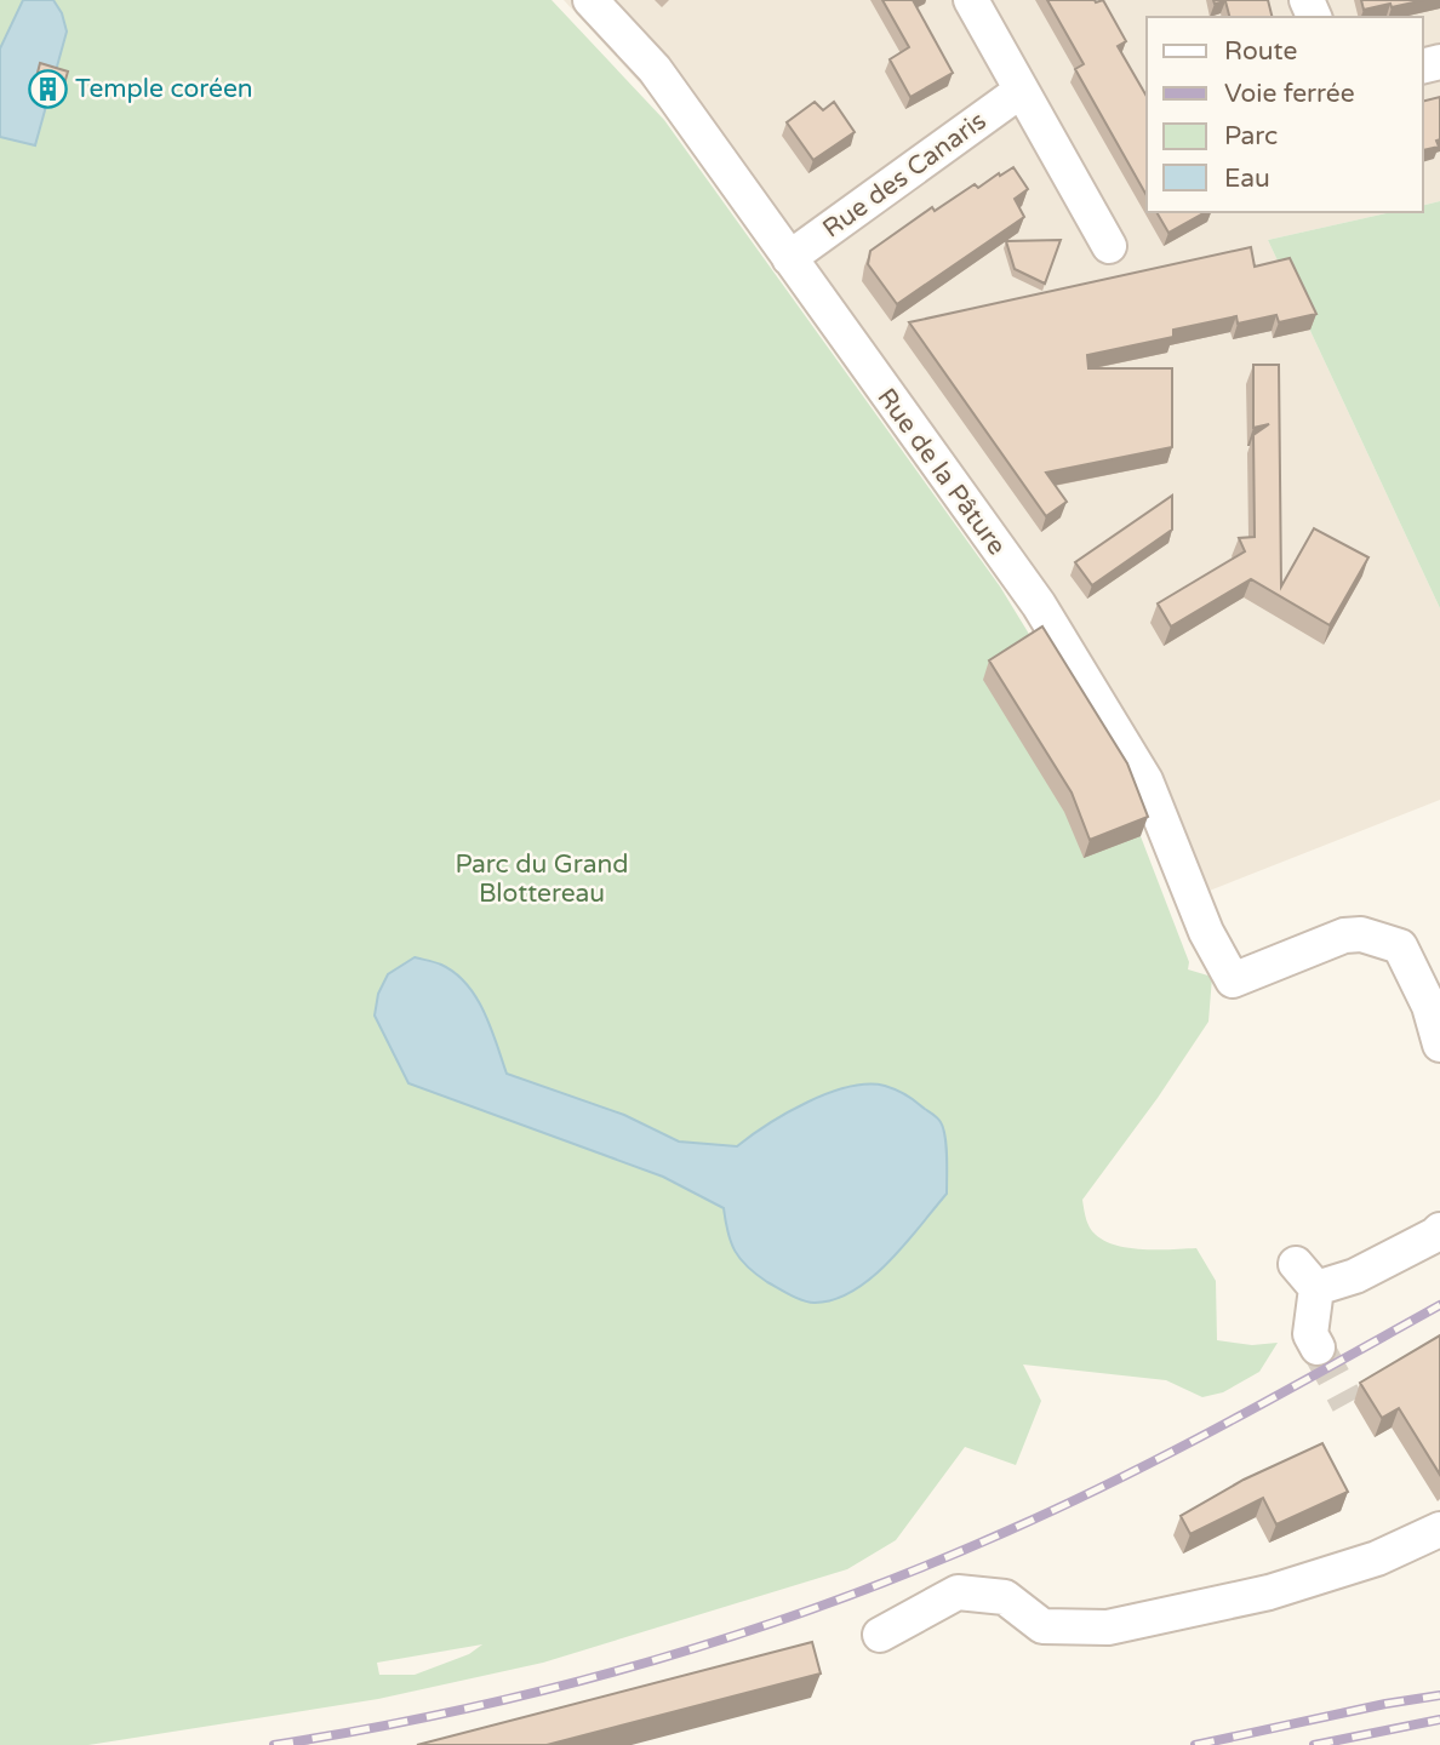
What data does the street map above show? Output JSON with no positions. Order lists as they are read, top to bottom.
{
  "streets": {
    "street": ["Rue des Canaris", "Rue de la Pâture"]
  },
  "crossings": [
    ["Rue des Canaris", "Rue de la Pâture"]
  ],
  "parks": ["Parc du Grand Blottereau"],
  "places": {
    "building": ["Temple coréen"]
  },
  "legend": [
    "Route",
    "Voie ferrée",
    "Parc",
    "Eau"
  ]
}
